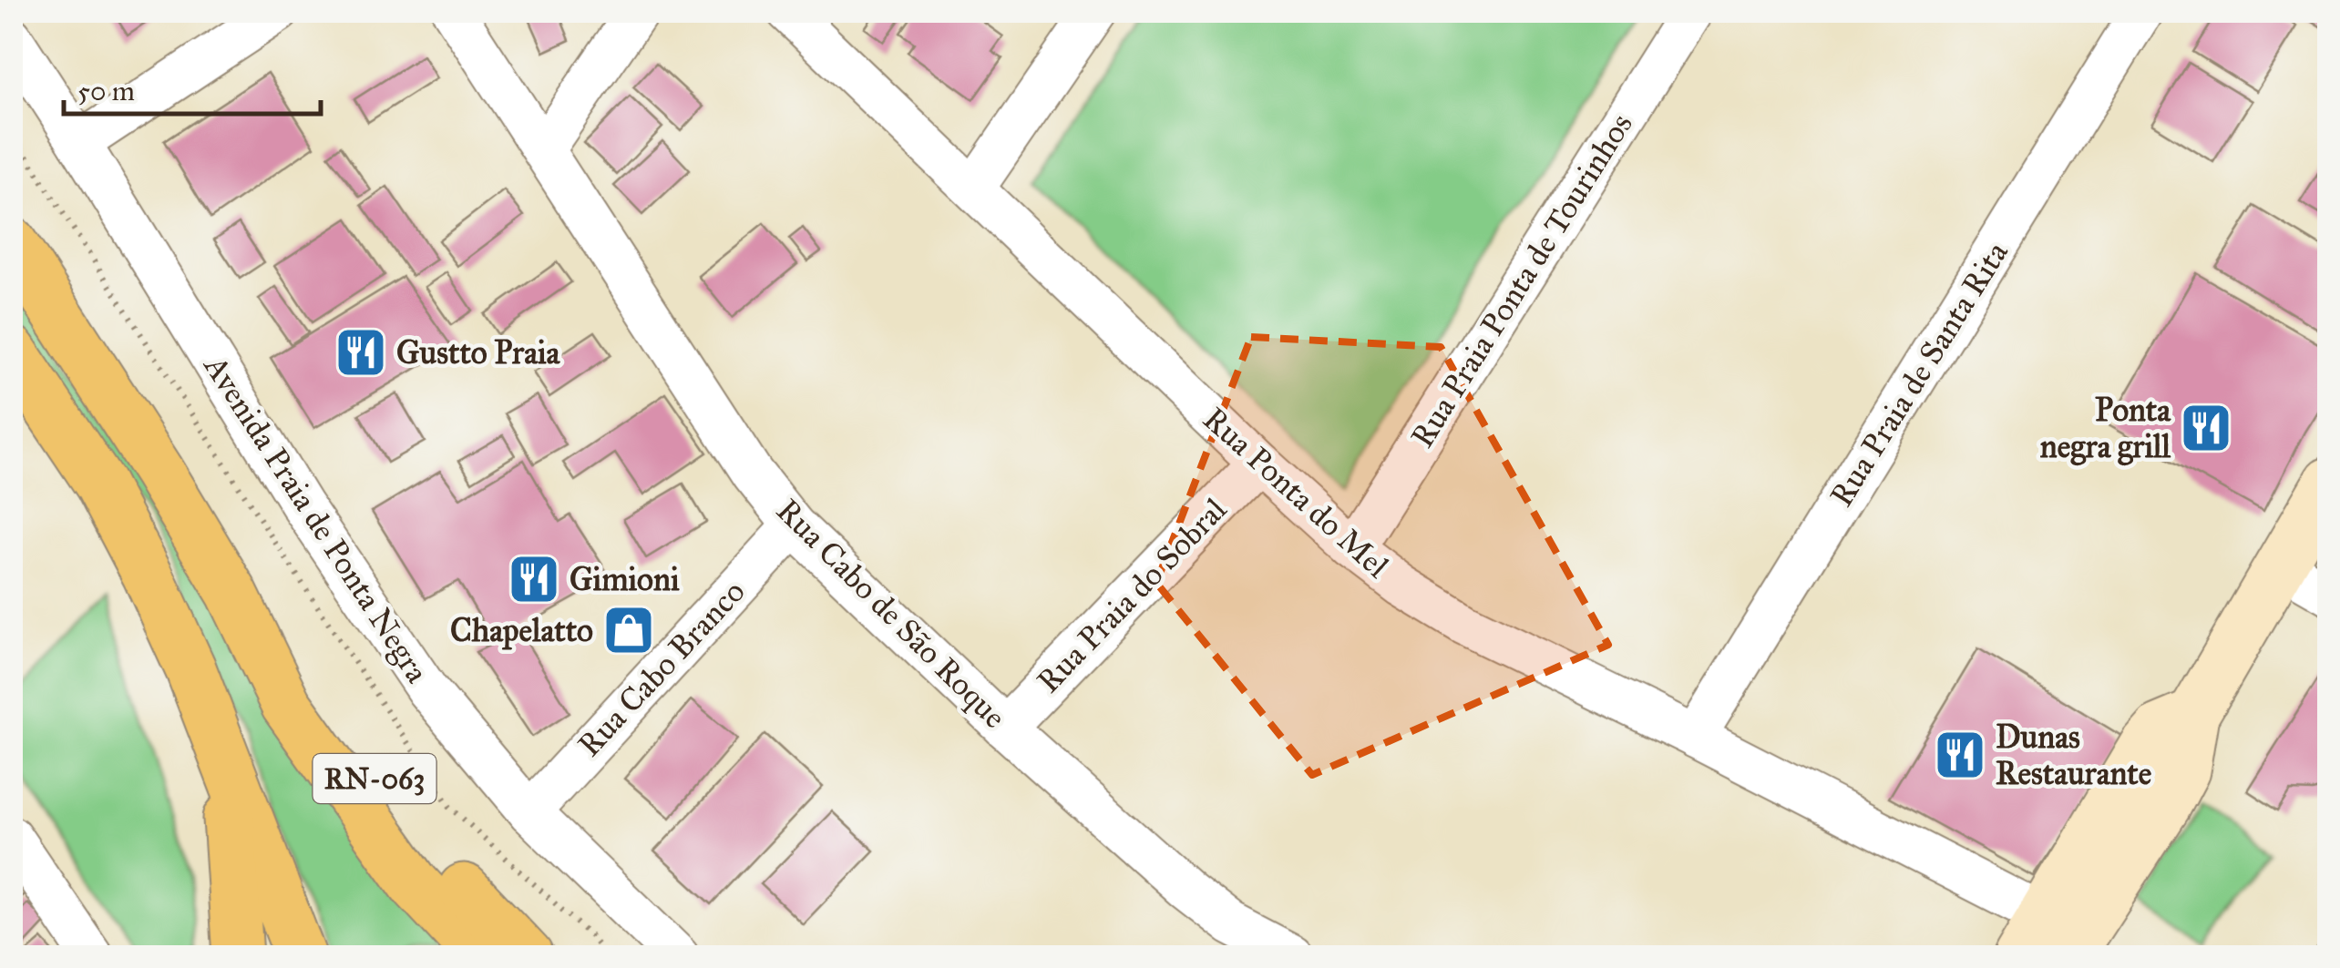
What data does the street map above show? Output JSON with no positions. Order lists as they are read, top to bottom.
{
  "streets": {
    "main road": ["RN-063"],
    "street": [
      "Rua Praia Ponta de Tourinhos",
      "Rua Praia de Santa Rita",
      "Rua Ponta do Mel",
      "Avenida Praia de Ponta Negra",
      "Rua Praia do Sobral",
      "Rua Cabo de São Roque",
      "Rua Cabo Branco"
    ]
  },
  "crossings": [
    ["Rua Praia Ponta de Tourinhos", "Rua Ponta do Mel"],
    ["Rua Praia de Santa Rita", "Rua Ponta do Mel"],
    ["Rua Ponta do Mel", "Rua Praia do Sobral"],
    ["Avenida Praia de Ponta Negra", "Rua Cabo Branco"],
    ["Rua Praia do Sobral", "Rua Cabo de São Roque"],
    ["Rua Cabo de São Roque", "Rua Cabo Branco"]
  ],
  "places": {
    "restaurant": [
      "Gustto Praia",
      "Ponta negra grill",
      "Gimioni",
      "Dunas Restaurante"
    ],
    "shop": ["Chapelatto"]
  },
  "scale_bar": "50 m"
}
